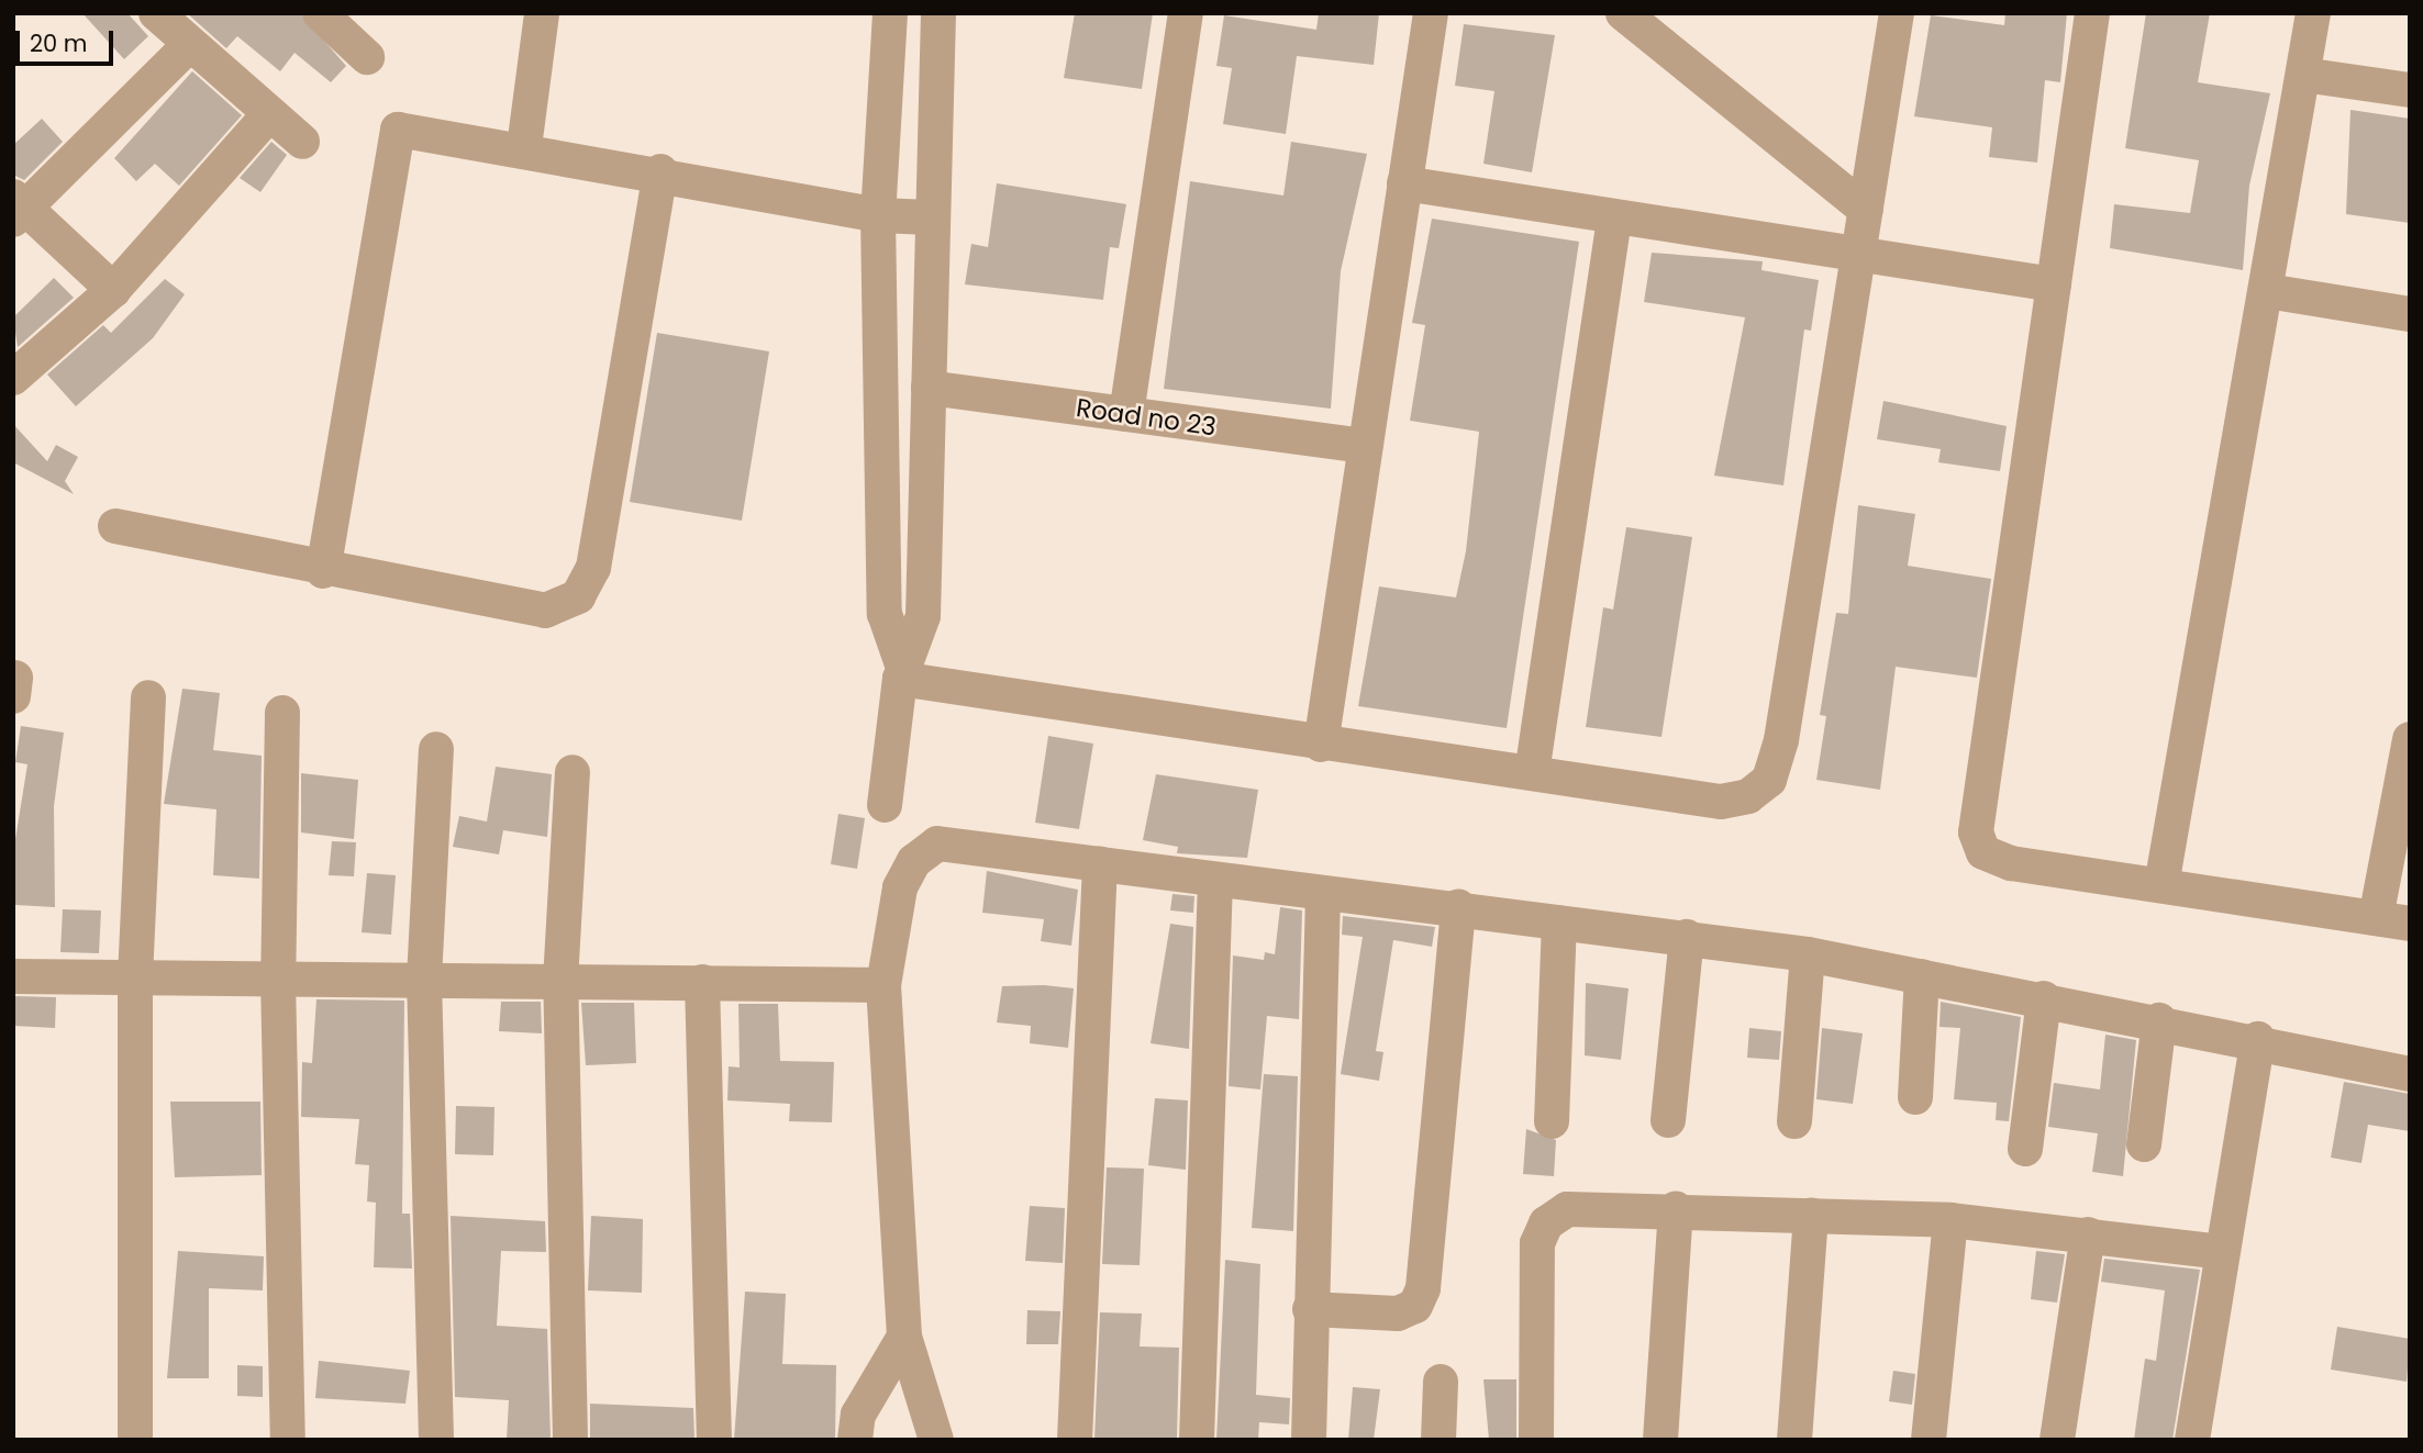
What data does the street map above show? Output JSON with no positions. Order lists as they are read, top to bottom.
{
  "streets": {
    "street": ["Road no 23"]
  },
  "scale_bar": "20 m"
}
